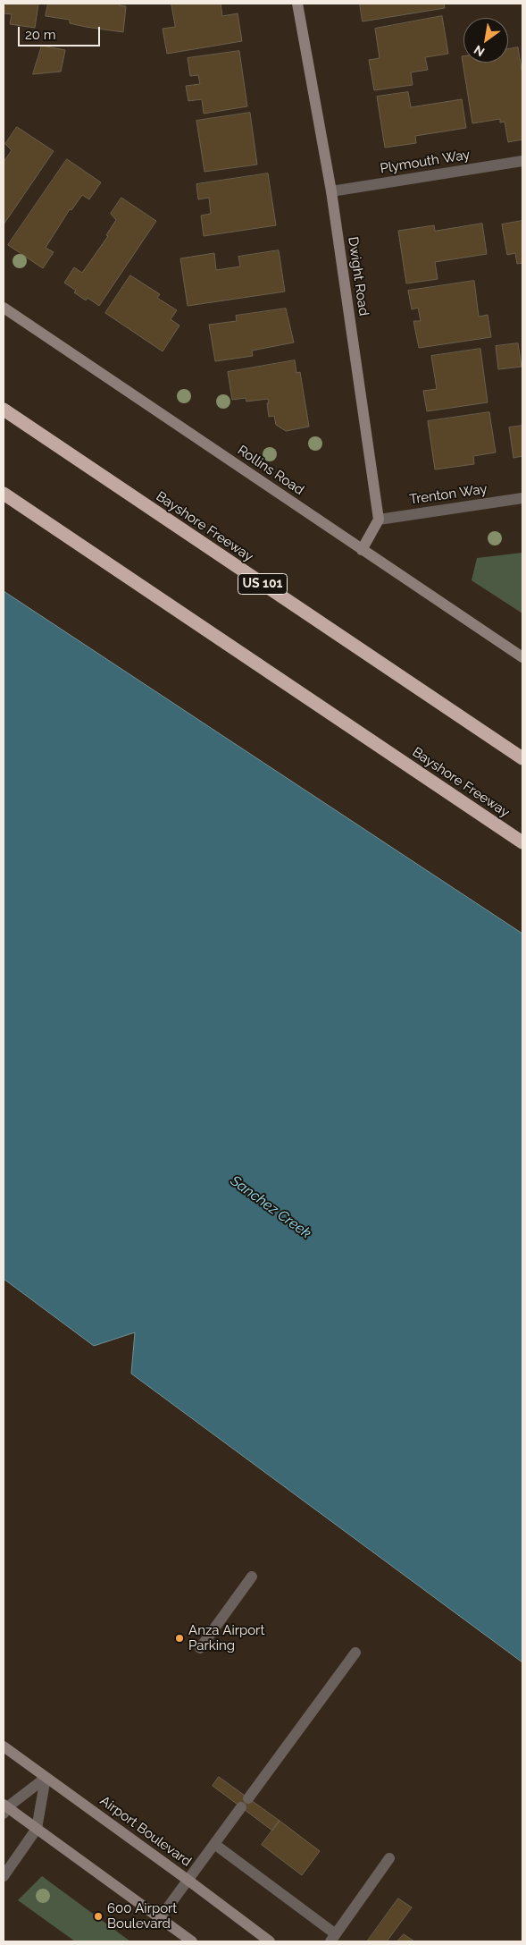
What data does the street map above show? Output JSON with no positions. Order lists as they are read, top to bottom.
{
  "streets": {
    "highway": ["Bayshore Freeway", "US 101"],
    "street": [
      "Plymouth Way",
      "Dwight Road",
      "Rollins Road",
      "Trenton Way",
      "Airport Boulevard"
    ]
  },
  "crossings": [
    ["Plymouth Way", "Dwight Road"],
    ["Dwight Road", "Trenton Way"]
  ],
  "water": ["Sanchez Creek"],
  "places": ["Anza Airport Parking", "600 Airport Boulevard"],
  "scale_bar": "20 m",
  "north": "bottom left"
}
